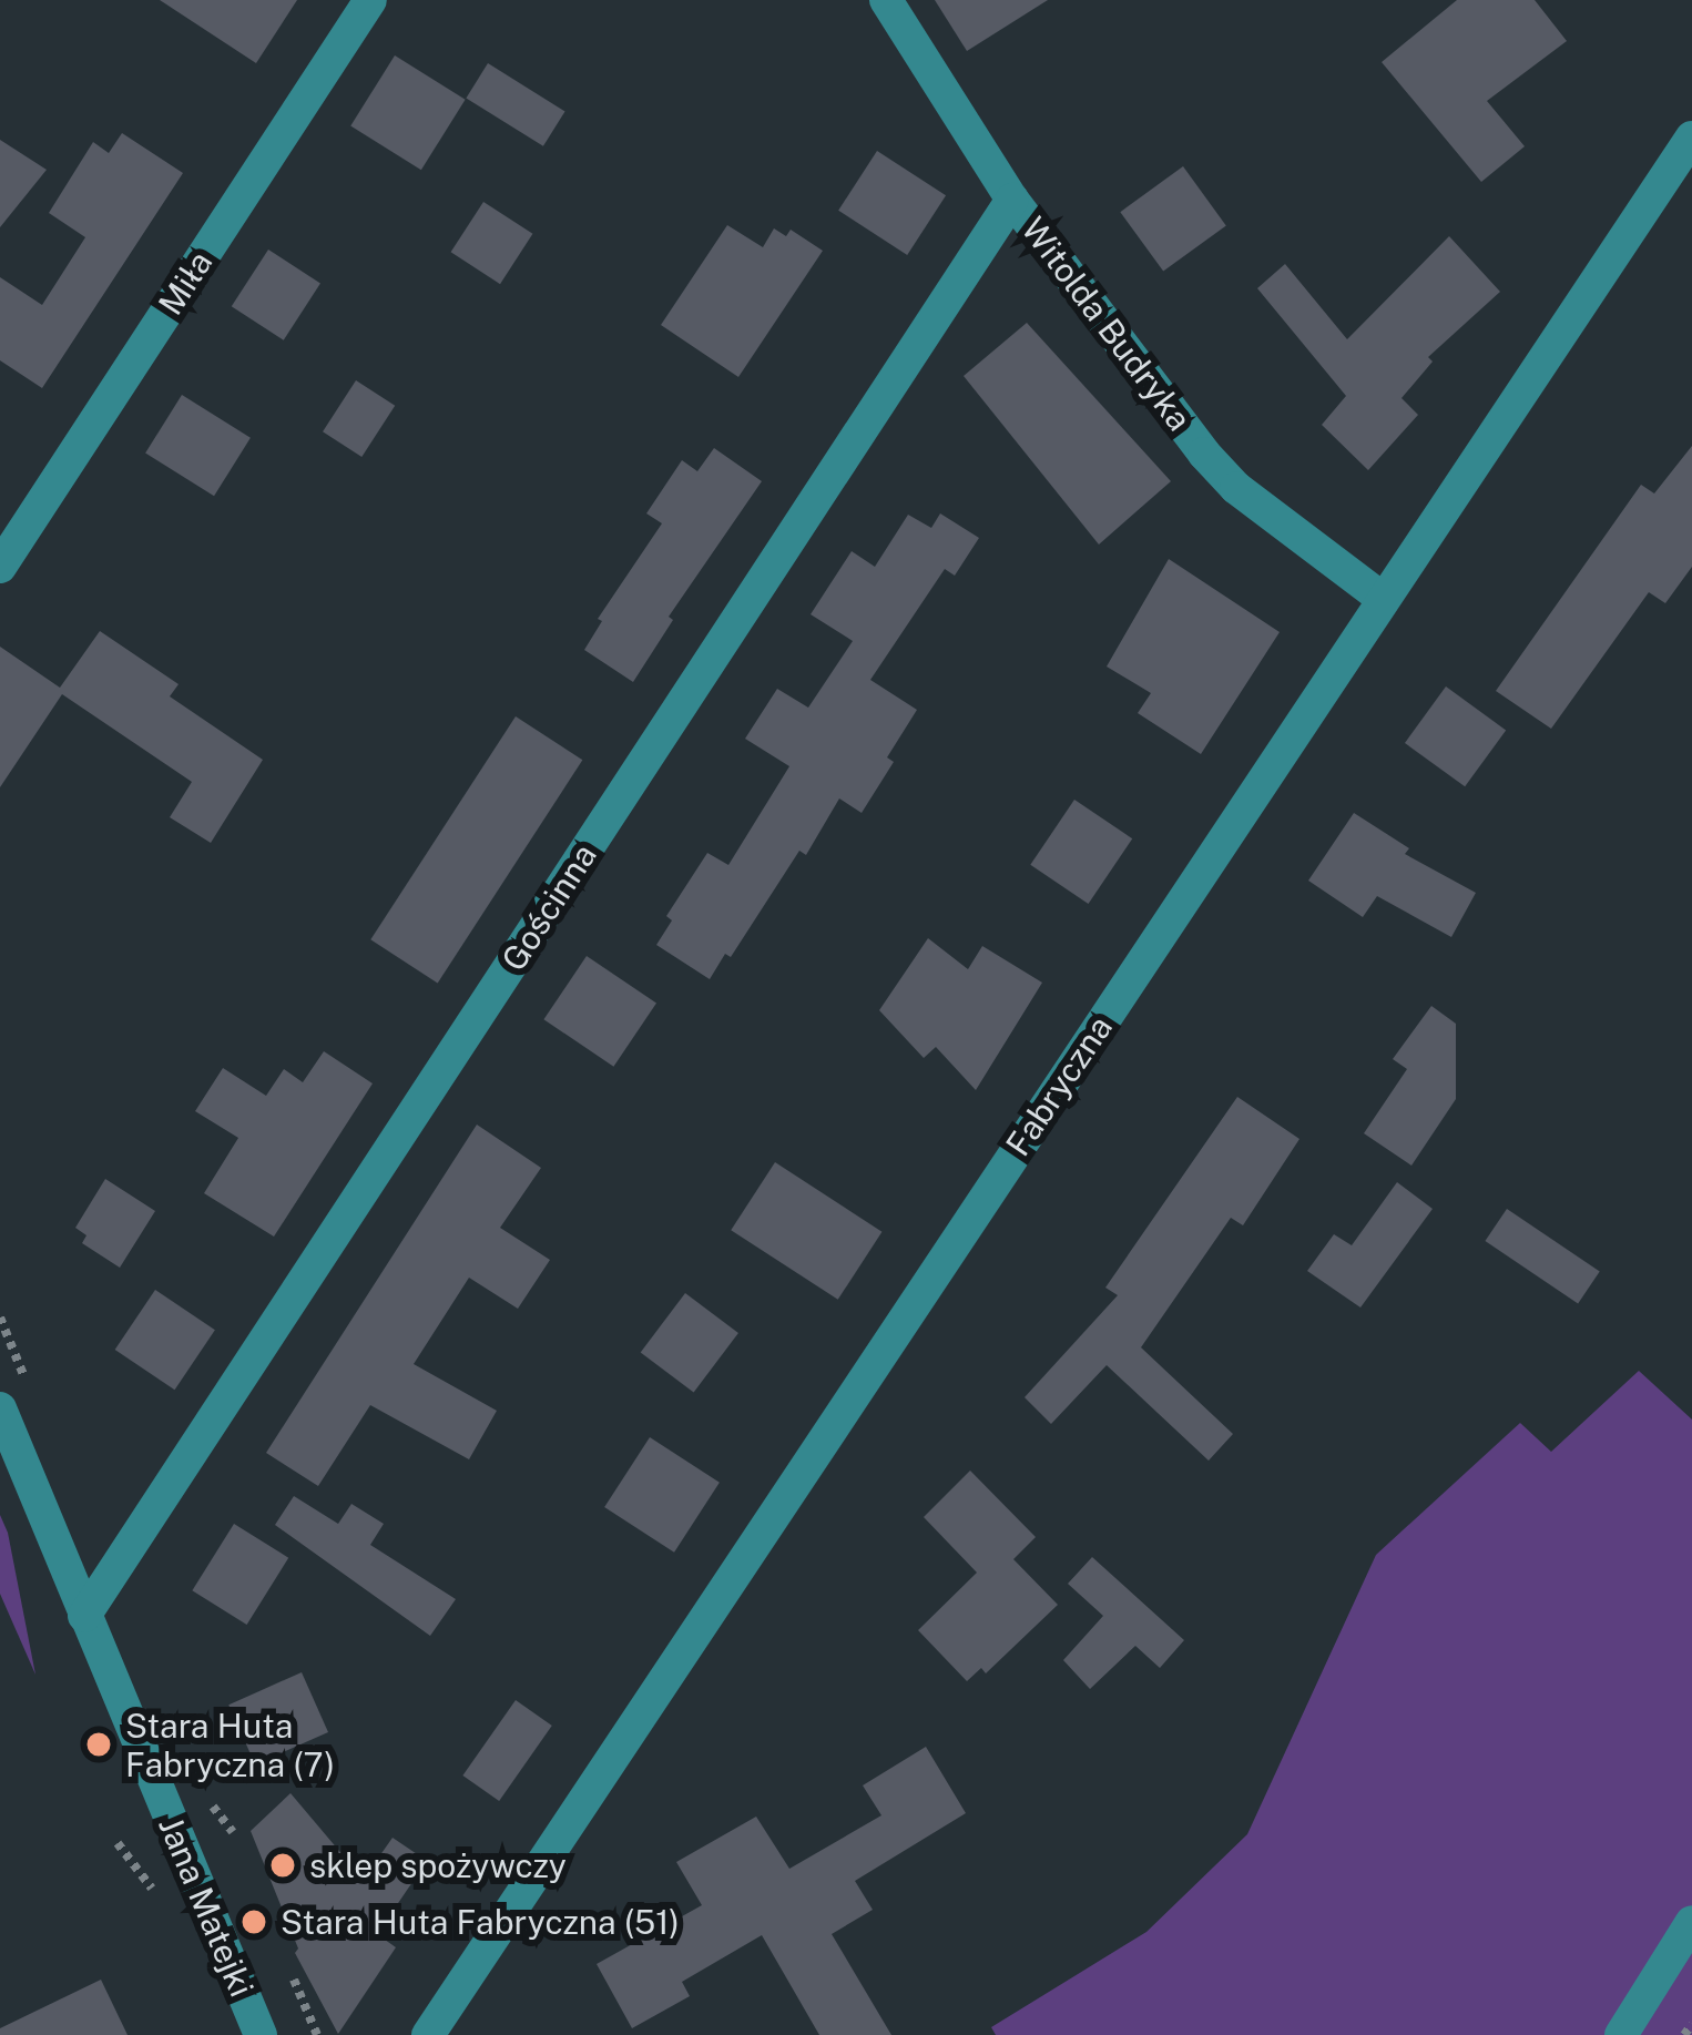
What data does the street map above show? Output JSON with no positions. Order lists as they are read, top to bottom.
{
  "streets": {
    "street": [
      "Miła",
      "Witolda Budryka",
      "Gościnna",
      "Fabryczna",
      "Jana Matejki"
    ]
  },
  "crossings": [
    ["Witolda Budryka", "Gościnna"],
    ["Witolda Budryka", "Fabryczna"],
    ["Gościnna", "Jana Matejki"]
  ],
  "places": ["Stara Huta Fabryczna (7)", "sklep spożywczy", "Stara Huta Fabryczna (51)"]
}
